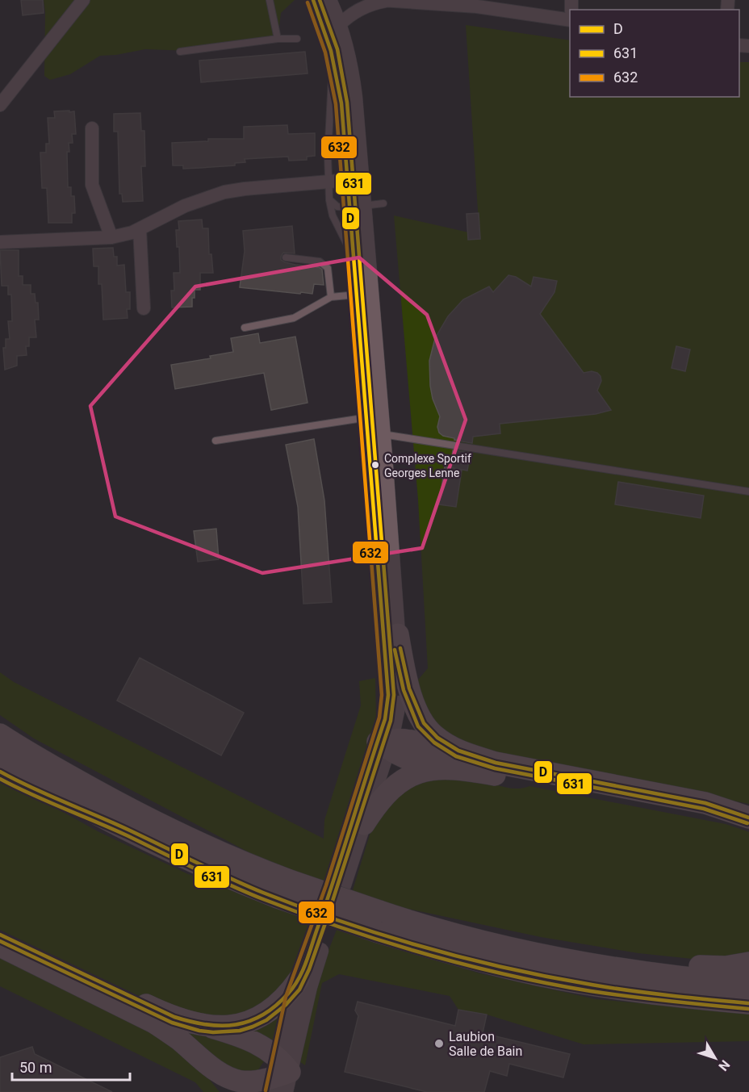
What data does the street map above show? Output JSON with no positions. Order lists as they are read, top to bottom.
{
  "places": ["Complexe Sportif Georges Lenne", "Laubion Salle de Bain"],
  "lines": ["transit line D", "transit line 631", "transit line 632"],
  "legend": ["D", "631", "632"],
  "scale_bar": "50 m",
  "north": "bottom right"
}
